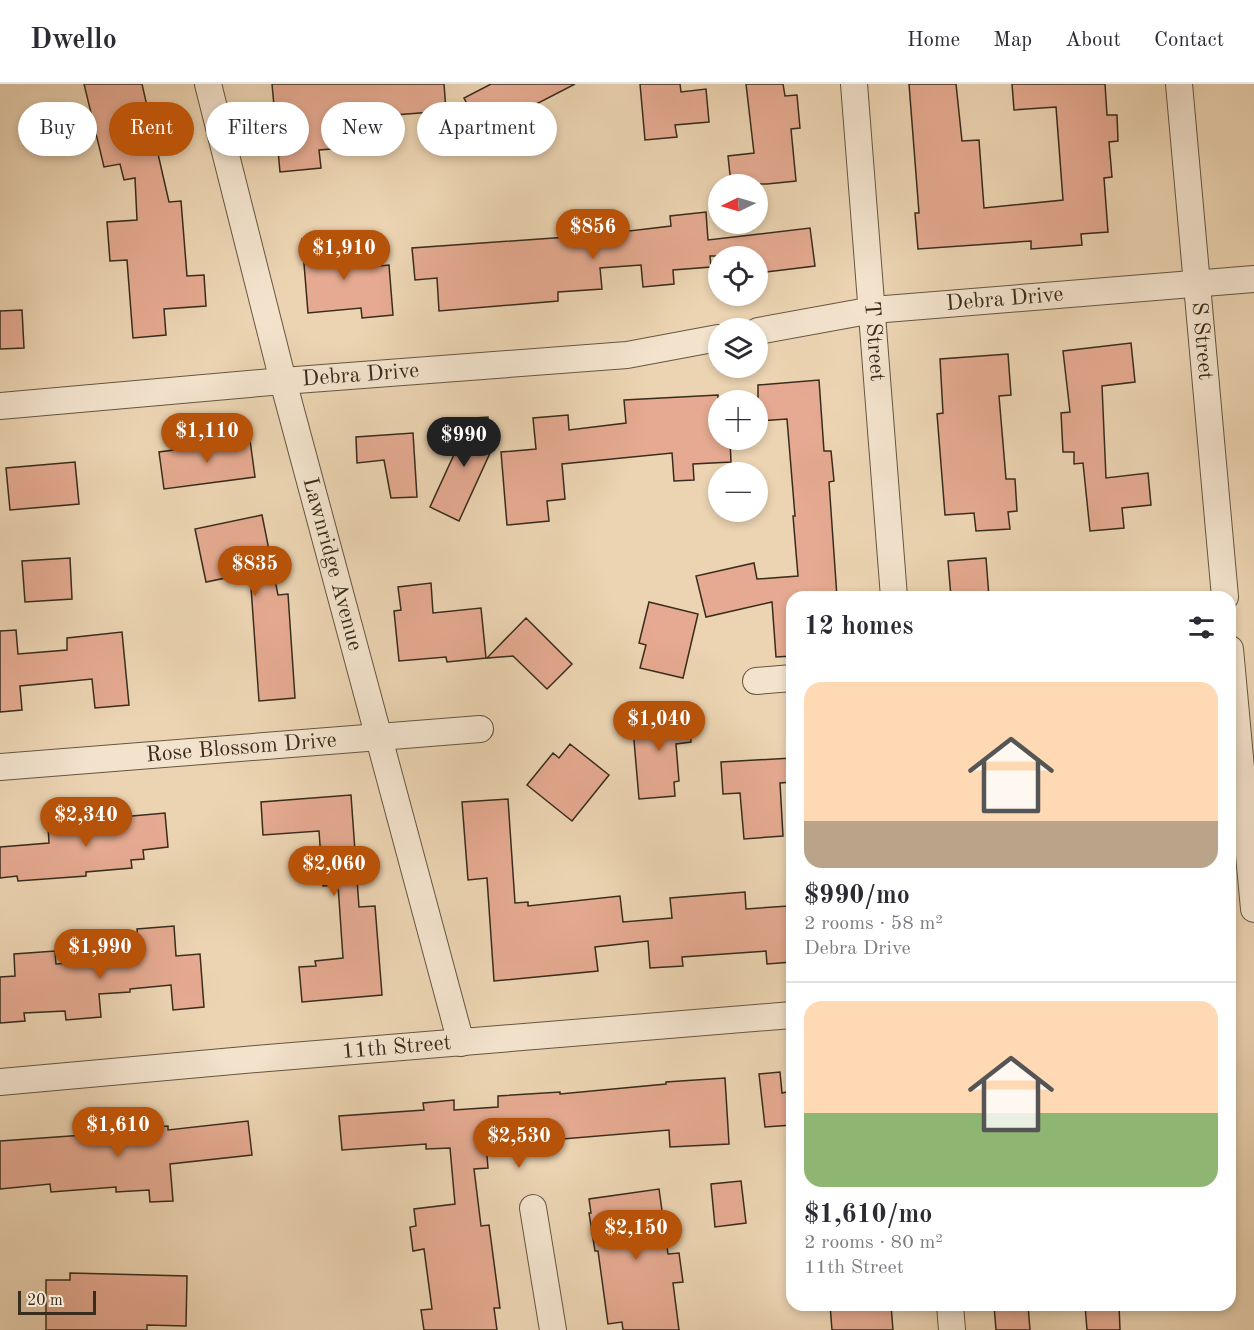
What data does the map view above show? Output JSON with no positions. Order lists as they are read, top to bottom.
{
  "streets": {
    "street": [
      "Debra Drive",
      "T Street",
      "S Street",
      "Lawnridge Avenue",
      "Rose Blossom Drive",
      "11th Street"
    ]
  },
  "crossings": [
    ["Debra Drive", "T Street"],
    ["Debra Drive", "S Street"],
    ["Debra Drive", "Lawnridge Avenue"],
    ["Lawnridge Avenue", "Rose Blossom Drive"],
    ["Lawnridge Avenue", "11th Street"]
  ],
  "scale_bar": "20 m",
  "north": "left",
  "page": {
    "header": "Dwello",
    "nav": [
      "Home",
      "Map",
      "About",
      "Contact"
    ],
    "chip": [
      "Buy",
      "Rent",
      "Filters",
      "New",
      "Apartment"
    ],
    "map_buttons": ["+", "−"],
    "price": [
      "$856",
      "$1,910",
      "$1,110",
      "$990",
      "$835",
      "$1,040",
      "$2,340",
      "$2,060",
      "$1,990",
      "$1,610",
      "$2,530",
      "$2,150"
    ],
    "heading": "12 homes",
    "list": [
      {
        "name": "$990/mo",
        "note": "2 rooms · 58 m² · Debra Drive"
      },
      {
        "name": "$1,610/mo",
        "note": "2 rooms · 80 m² · 11th Street"
      }
    ],
    "scale": "20 m"
  }
}
